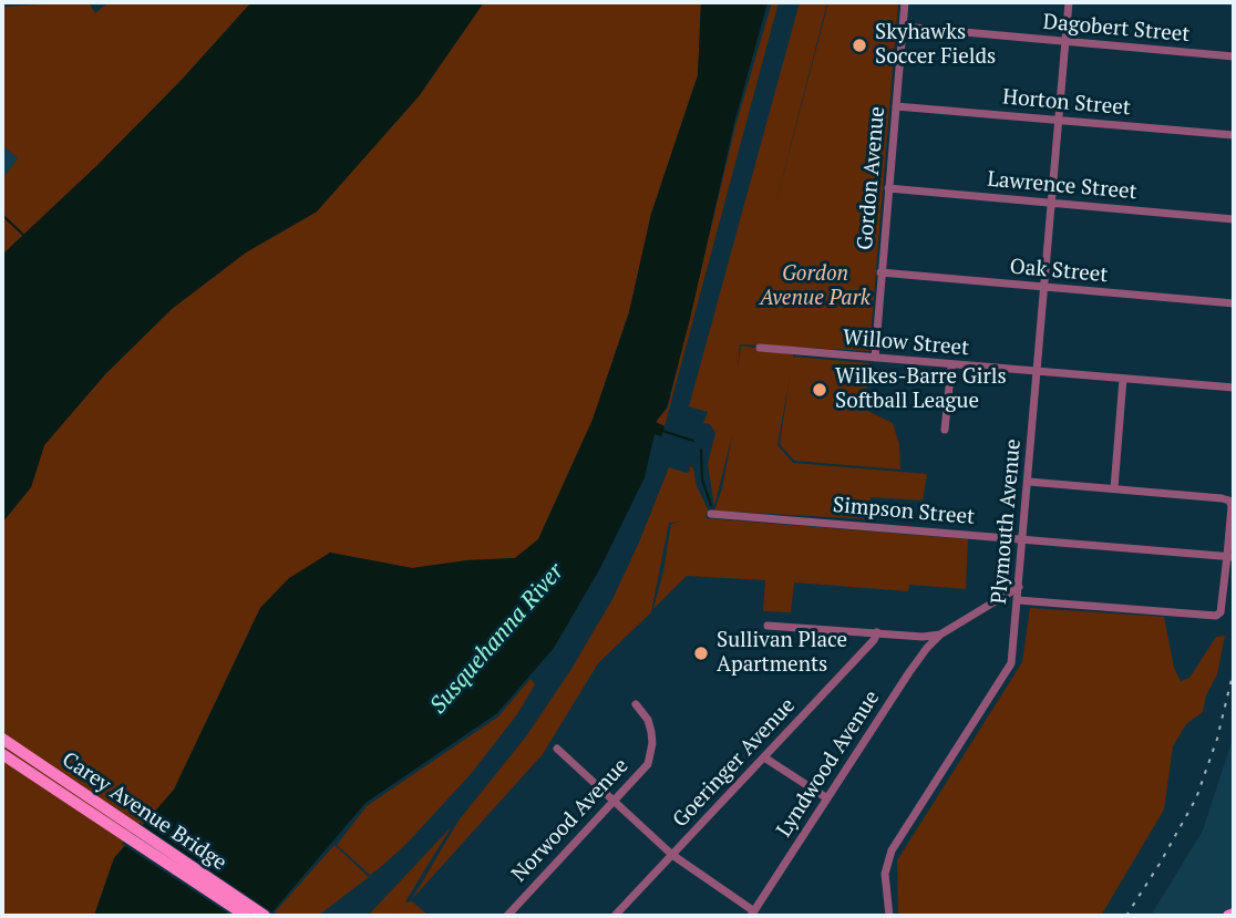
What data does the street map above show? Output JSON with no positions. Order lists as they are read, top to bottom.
{
  "streets": {
    "main road": ["Carey Avenue Bridge"],
    "street": [
      "Dagobert Street",
      "Horton Street",
      "Gordon Avenue",
      "Lawrence Street",
      "Oak Street",
      "Willow Street",
      "Simpson Street",
      "Plymouth Avenue",
      "Goeringer Avenue",
      "Lyndwood Avenue",
      "Norwood Avenue"
    ]
  },
  "crossings": [
    ["Dagobert Street", "Gordon Avenue"],
    ["Dagobert Street", "Plymouth Avenue"],
    ["Horton Street", "Gordon Avenue"],
    ["Horton Street", "Plymouth Avenue"],
    ["Gordon Avenue", "Lawrence Street"],
    ["Gordon Avenue", "Oak Street"],
    ["Gordon Avenue", "Willow Street"],
    ["Lawrence Street", "Plymouth Avenue"],
    ["Oak Street", "Plymouth Avenue"],
    ["Willow Street", "Plymouth Avenue"],
    ["Simpson Street", "Plymouth Avenue"]
  ],
  "water": ["Susquehanna River"],
  "parks": ["Gordon Avenue Park"],
  "places": ["Skyhawks Soccer Fields", "Wilkes-Barre Girls Softball League", "Sullivan Place Apartments"]
}
